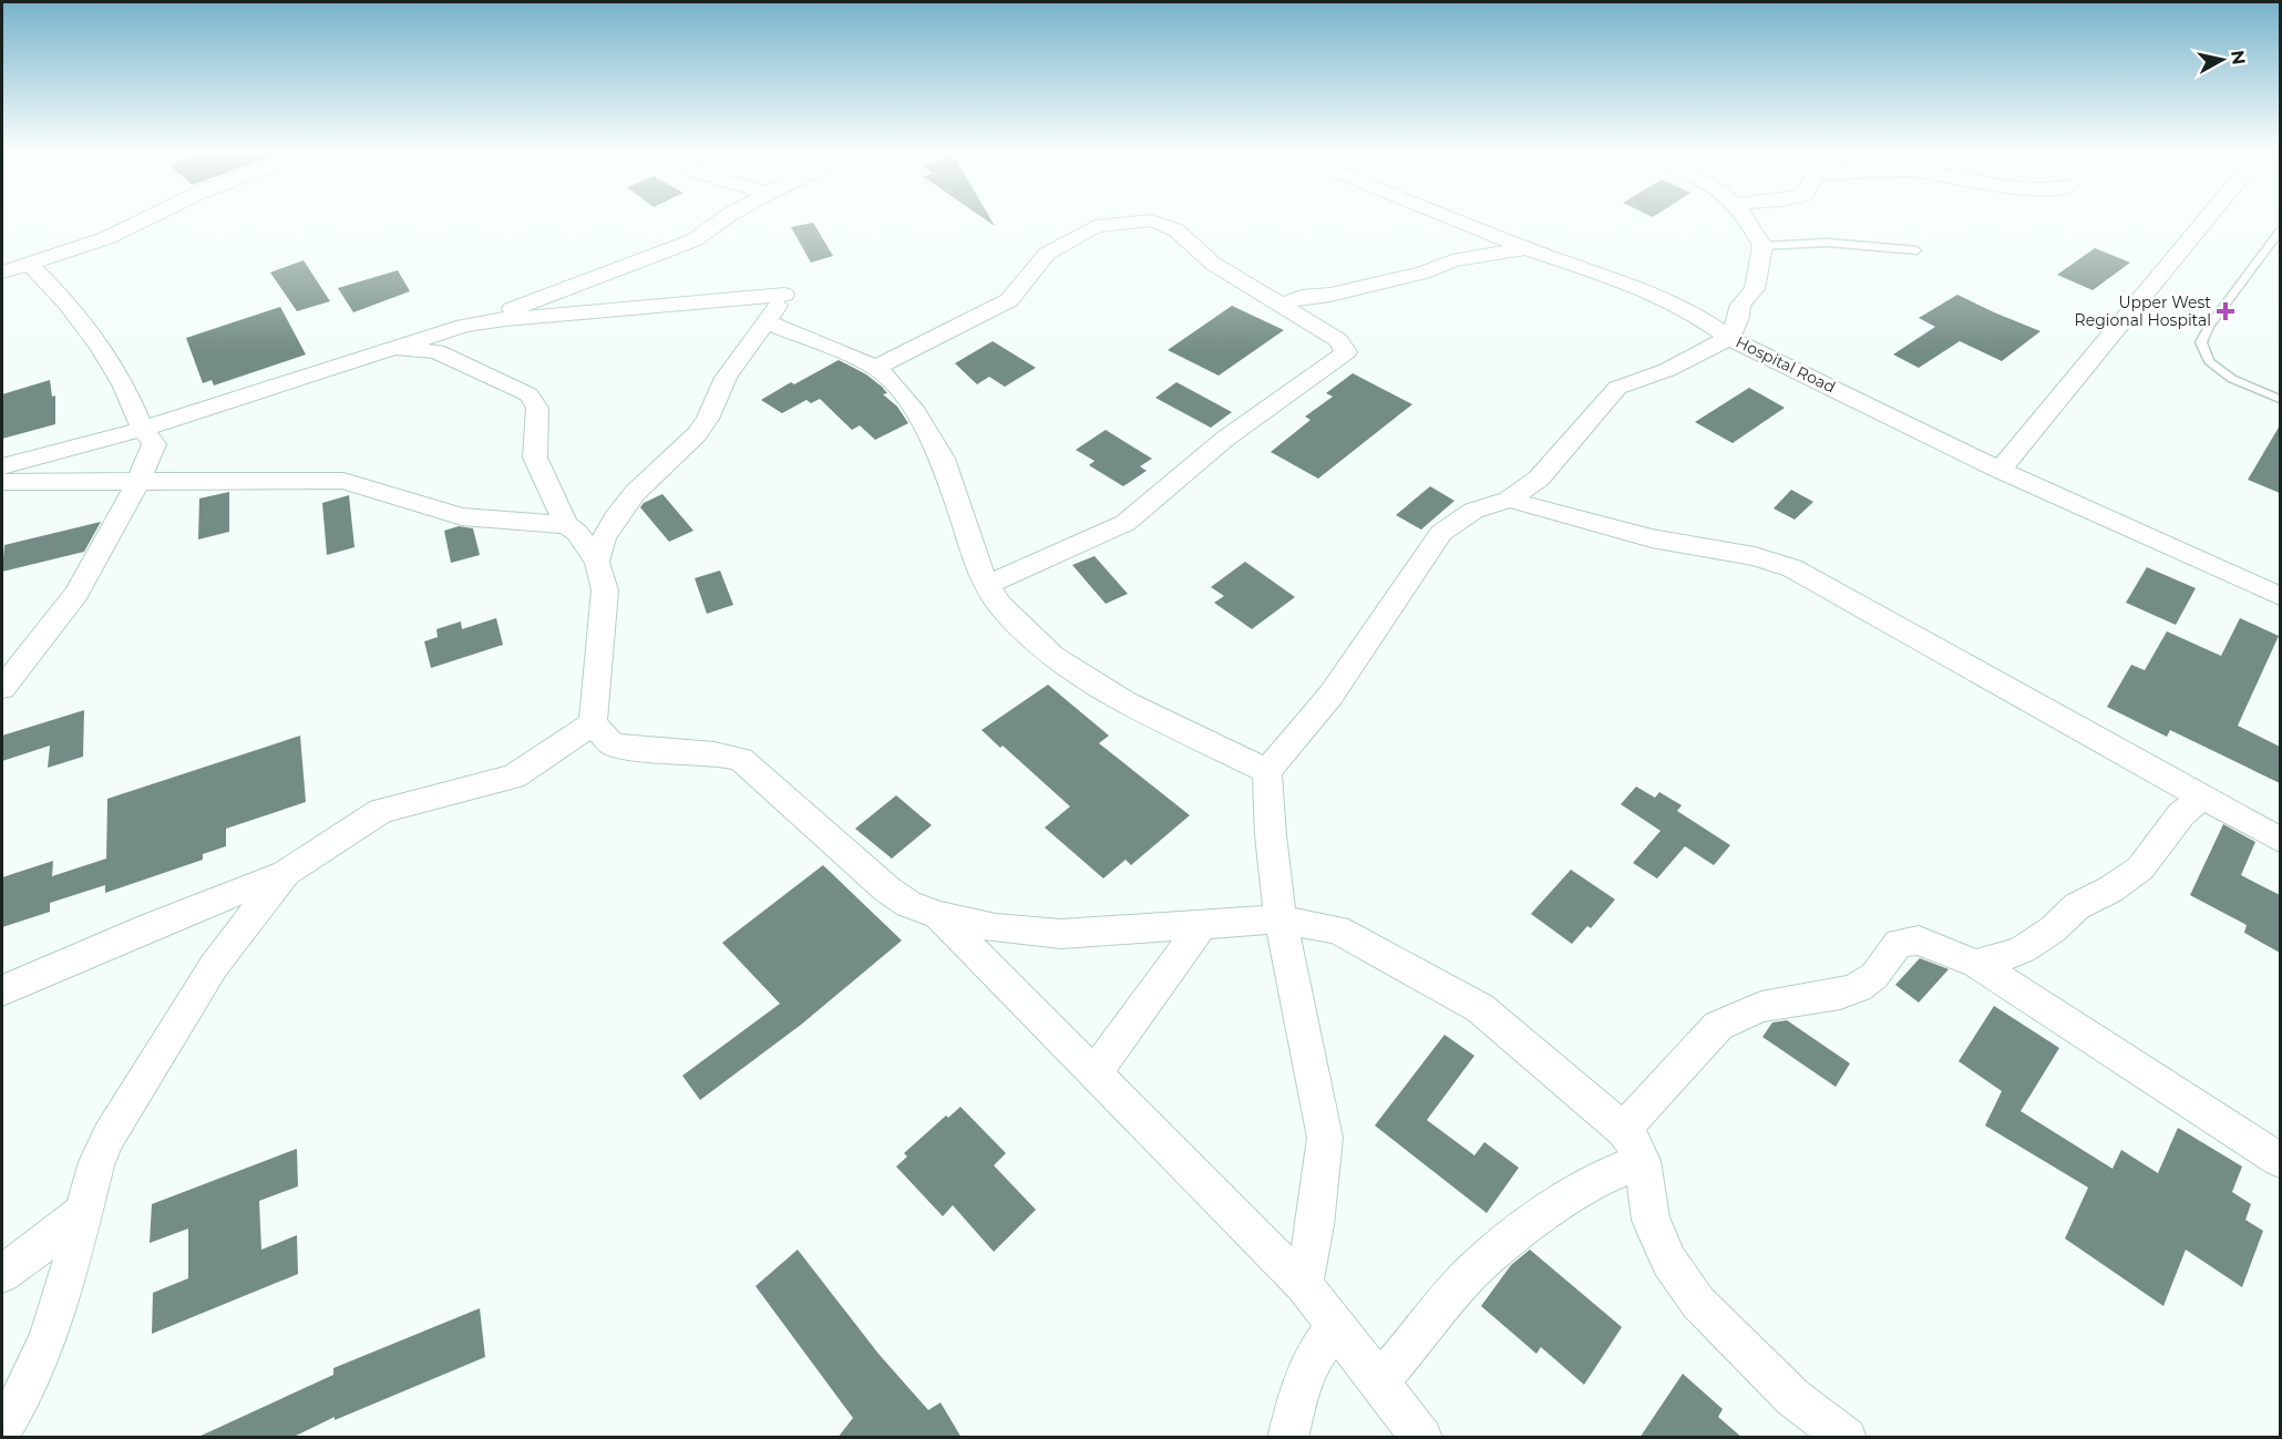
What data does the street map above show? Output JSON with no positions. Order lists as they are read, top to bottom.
{
  "streets": {
    "street": ["Hospital Road"]
  },
  "places": {
    "health": ["Upper West Regional Hospital"]
  },
  "north": "right"
}
